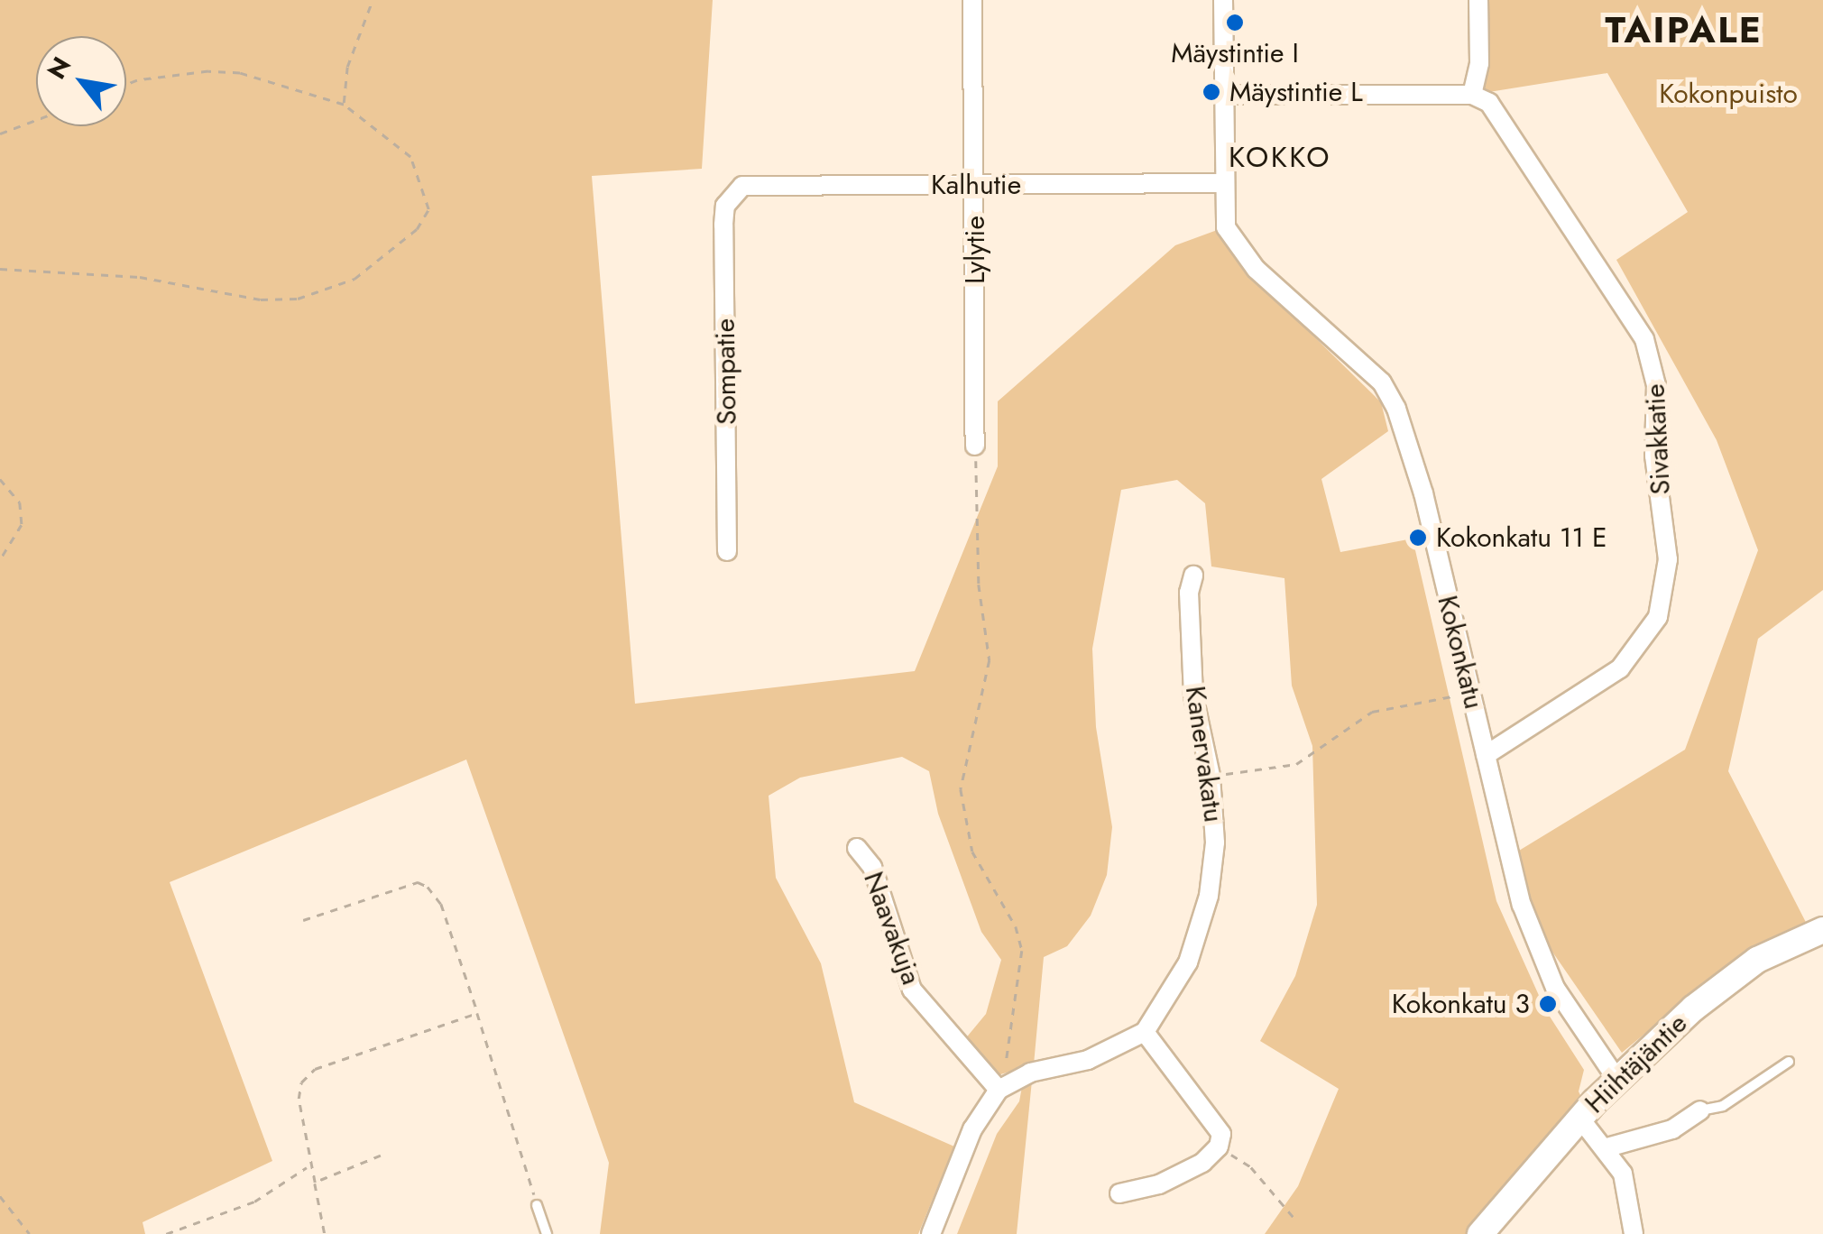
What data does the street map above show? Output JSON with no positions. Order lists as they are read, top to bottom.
{
  "streets": {
    "street": [
      "Kalhutie",
      "Lylytie",
      "Sompatie",
      "Sivakkatie",
      "Kokonkatu",
      "Kanervakatu",
      "Naavakuja",
      "Hiihtäjäntie"
    ]
  },
  "crossings": [
    ["Kalhutie", "Lylytie"],
    ["Kalhutie", "Sompatie"],
    ["Kalhutie", "Kokonkatu"],
    ["Sivakkatie", "Kokonkatu"],
    ["Kokonkatu", "Hiihtäjäntie"]
  ],
  "districts": ["TAIPALE", "KOKKO"],
  "parks": ["Kokonpuisto"],
  "places": [
    "Mäystintie I",
    "Mäystintie L",
    "Kokonkatu 11 E",
    "Kokonkatu 3"
  ],
  "north": "top left"
}
